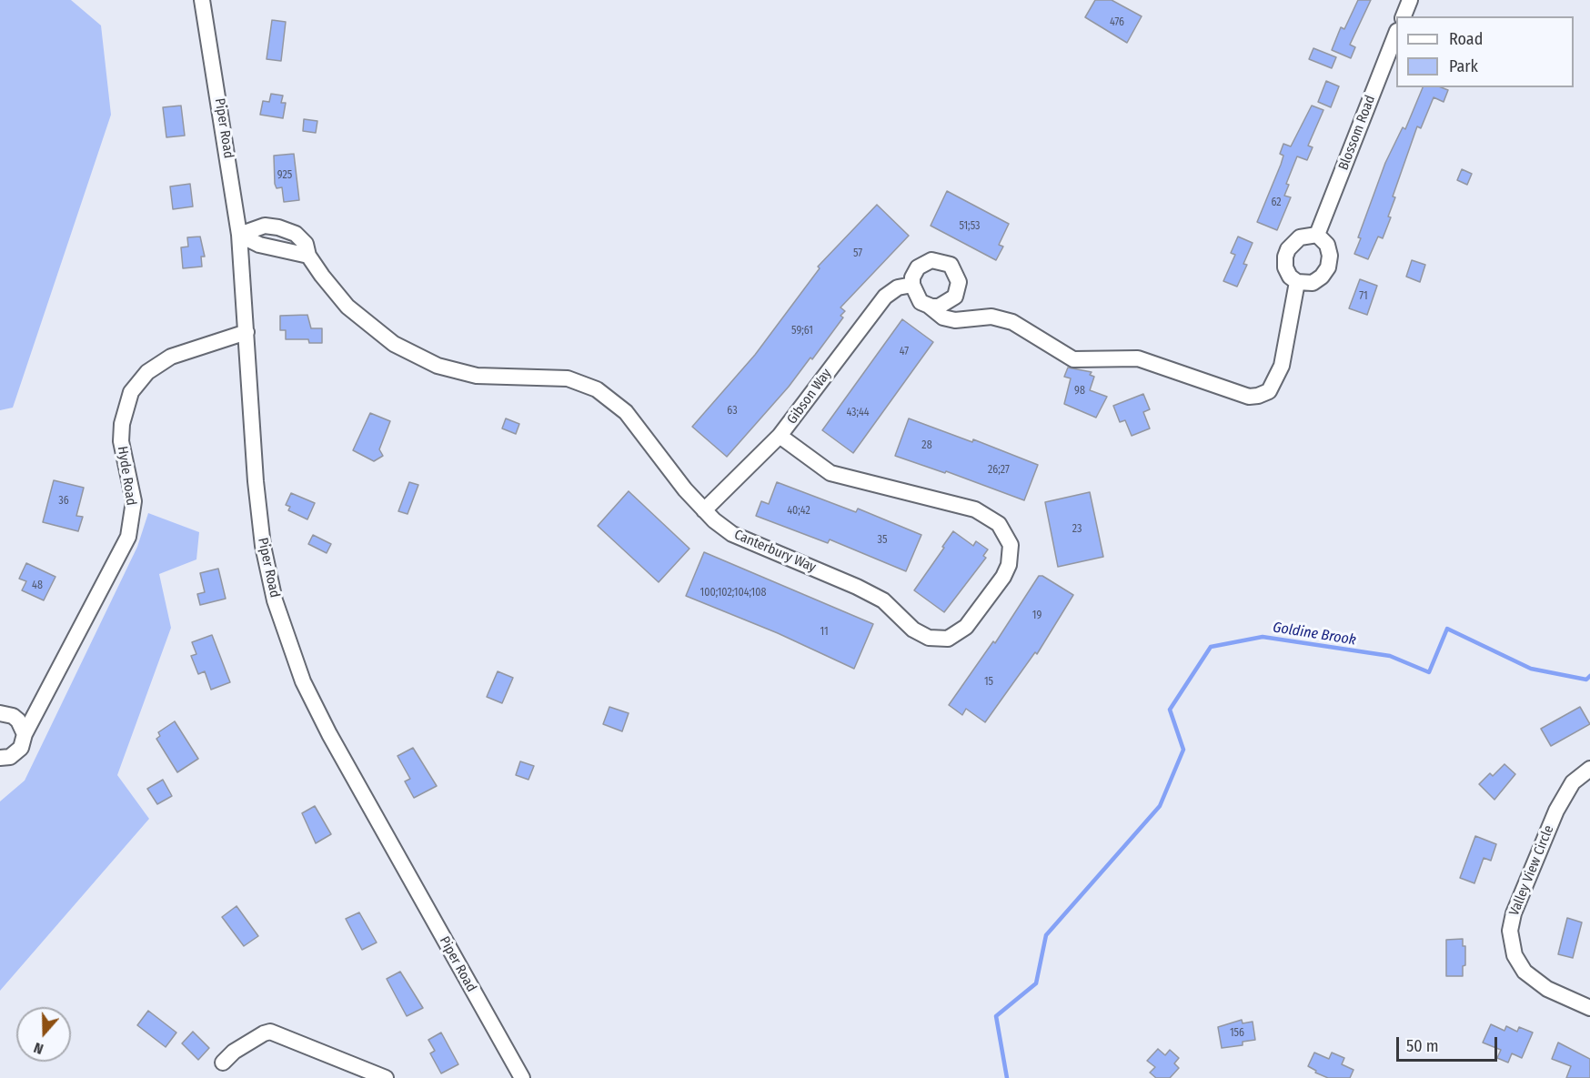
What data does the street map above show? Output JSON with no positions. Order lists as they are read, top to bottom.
{
  "streets": {
    "street": [
      "Piper Road",
      "Blossom Road",
      "Gibson Way",
      "Hyde Road",
      "Canterbury Way",
      "Valley View Circle"
    ]
  },
  "crossings": [
    ["Piper Road", "Hyde Road"],
    ["Piper Road", "Canterbury Way"],
    ["Gibson Way", "Canterbury Way"]
  ],
  "water": ["Goldine Brook"],
  "house_numbers": [
    "476",
    "925",
    "62",
    "51;53",
    "57",
    "71",
    "59;61",
    "47",
    "98",
    "63",
    "43;44",
    "28",
    "26;27",
    "36",
    "40;42",
    "23",
    "35",
    "48",
    "100;102;104;108",
    "19",
    "11",
    "15",
    "156"
  ],
  "legend": ["Road", "Park"],
  "scale_bar": "50 m",
  "north": "bottom"
}
